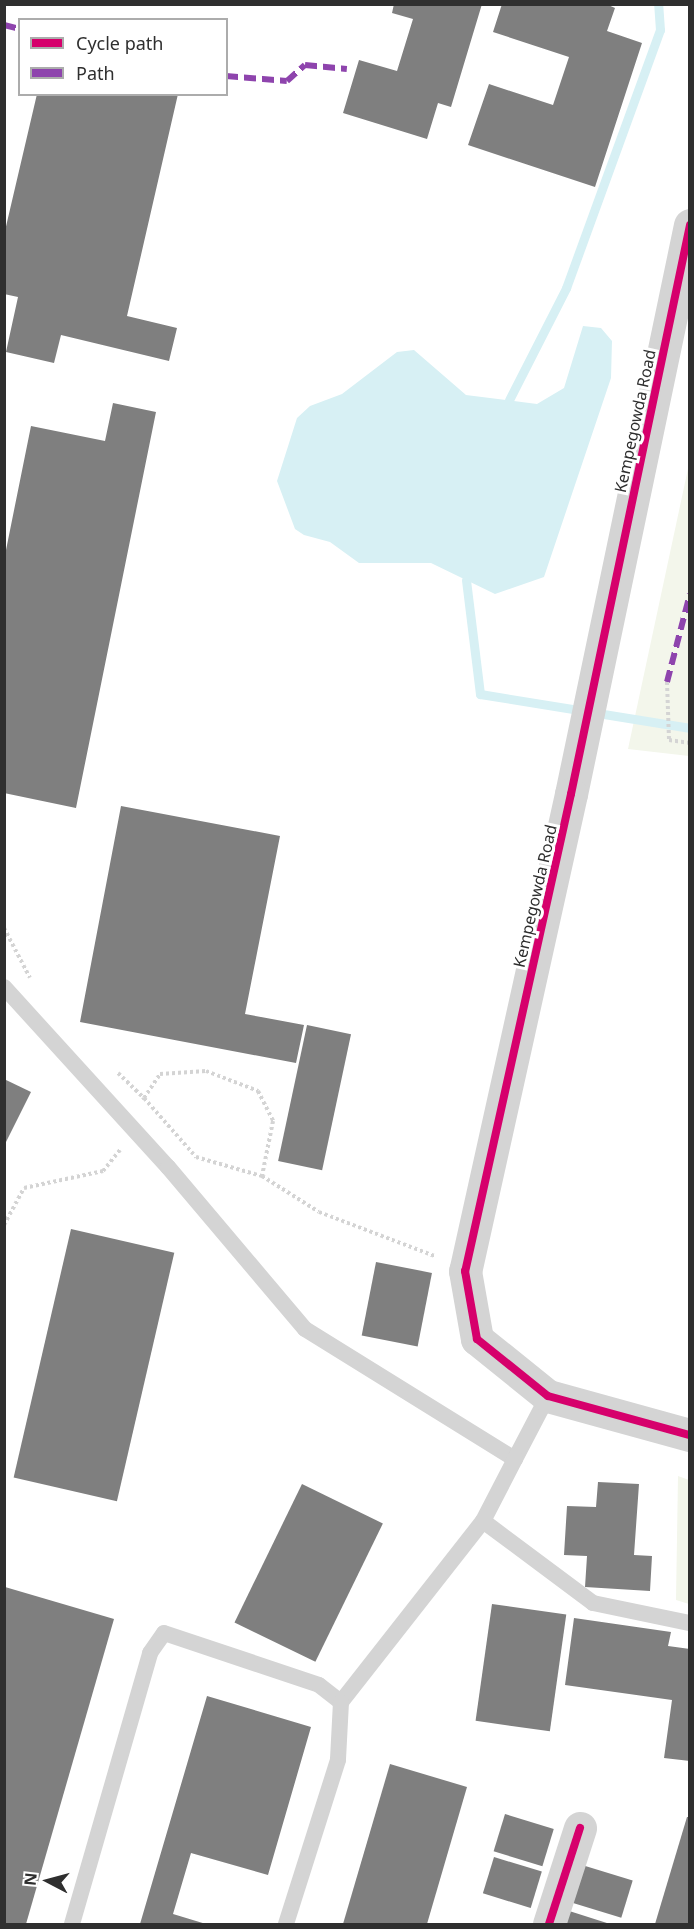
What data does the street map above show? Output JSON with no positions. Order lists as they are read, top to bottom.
{
  "streets": {
    "street": ["Kempegowda Road"]
  },
  "legend": ["Cycle path", "Path"],
  "north": "left"
}
